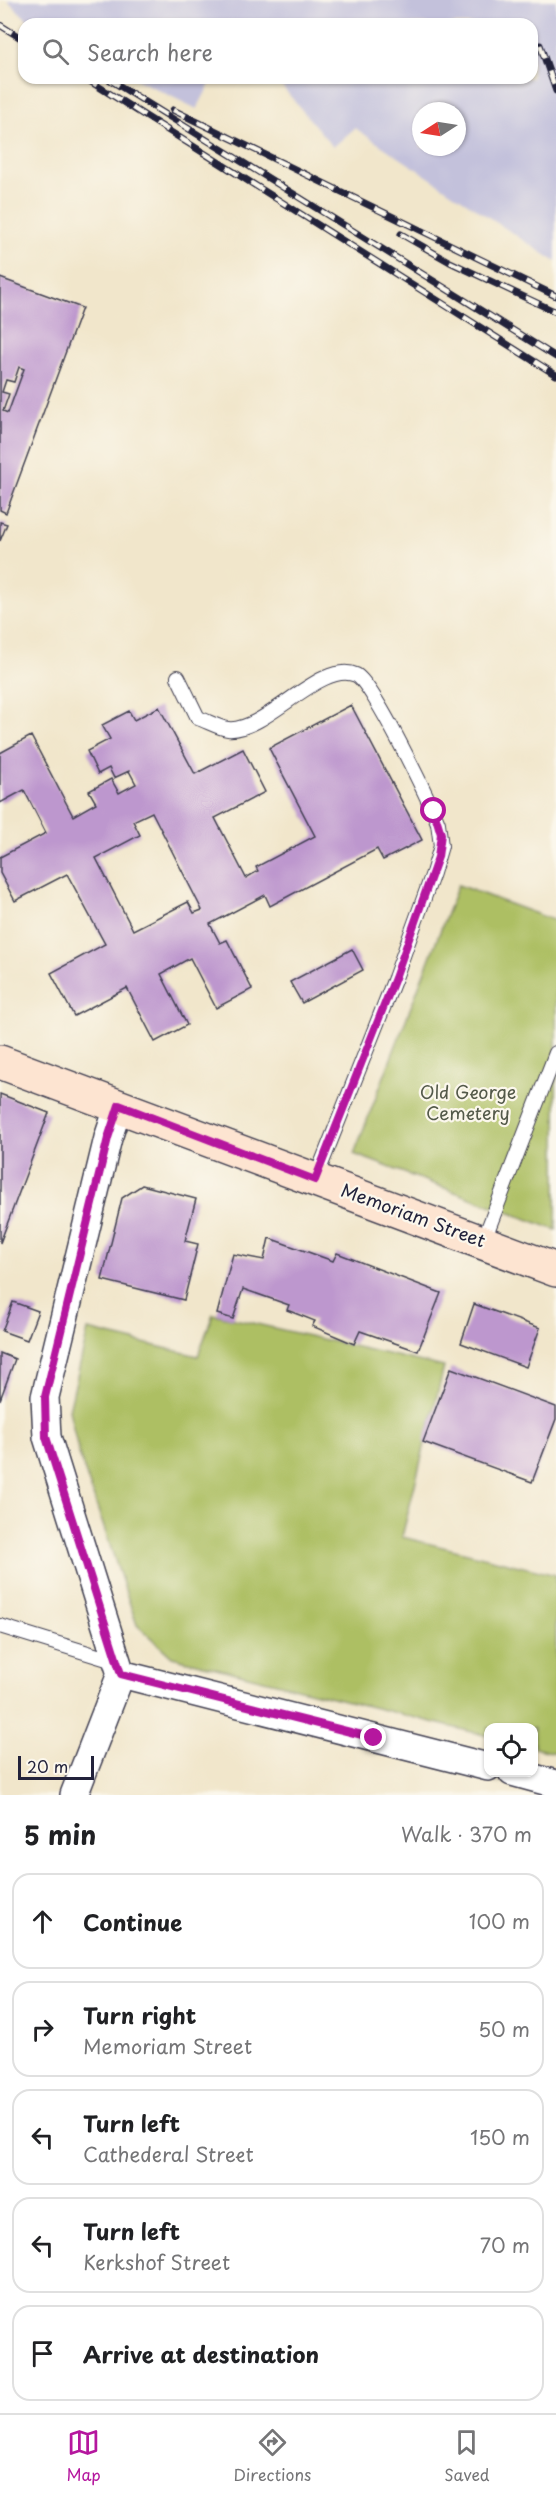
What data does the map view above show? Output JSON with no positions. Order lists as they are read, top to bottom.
{
  "streets": {
    "street": ["Memoriam Street"]
  },
  "parks": ["Old George Cemetery"],
  "scale_bar": "20 m",
  "north": "left",
  "page": {
    "search": "Search here",
    "scale": "20 m",
    "heading": ["5 min", "Walk · 370 m"],
    "list": [
      ["Continue", "100 m"],
      ["Turn right", "Memoriam Street", "50 m"],
      ["Turn left", "Cathederal Street", "150 m"],
      ["Turn left", "Kerkshof Street", "70 m"],
      "Arrive at destination"
    ],
    "nav": ["Map", "Directions", "Saved"]
  }
}
